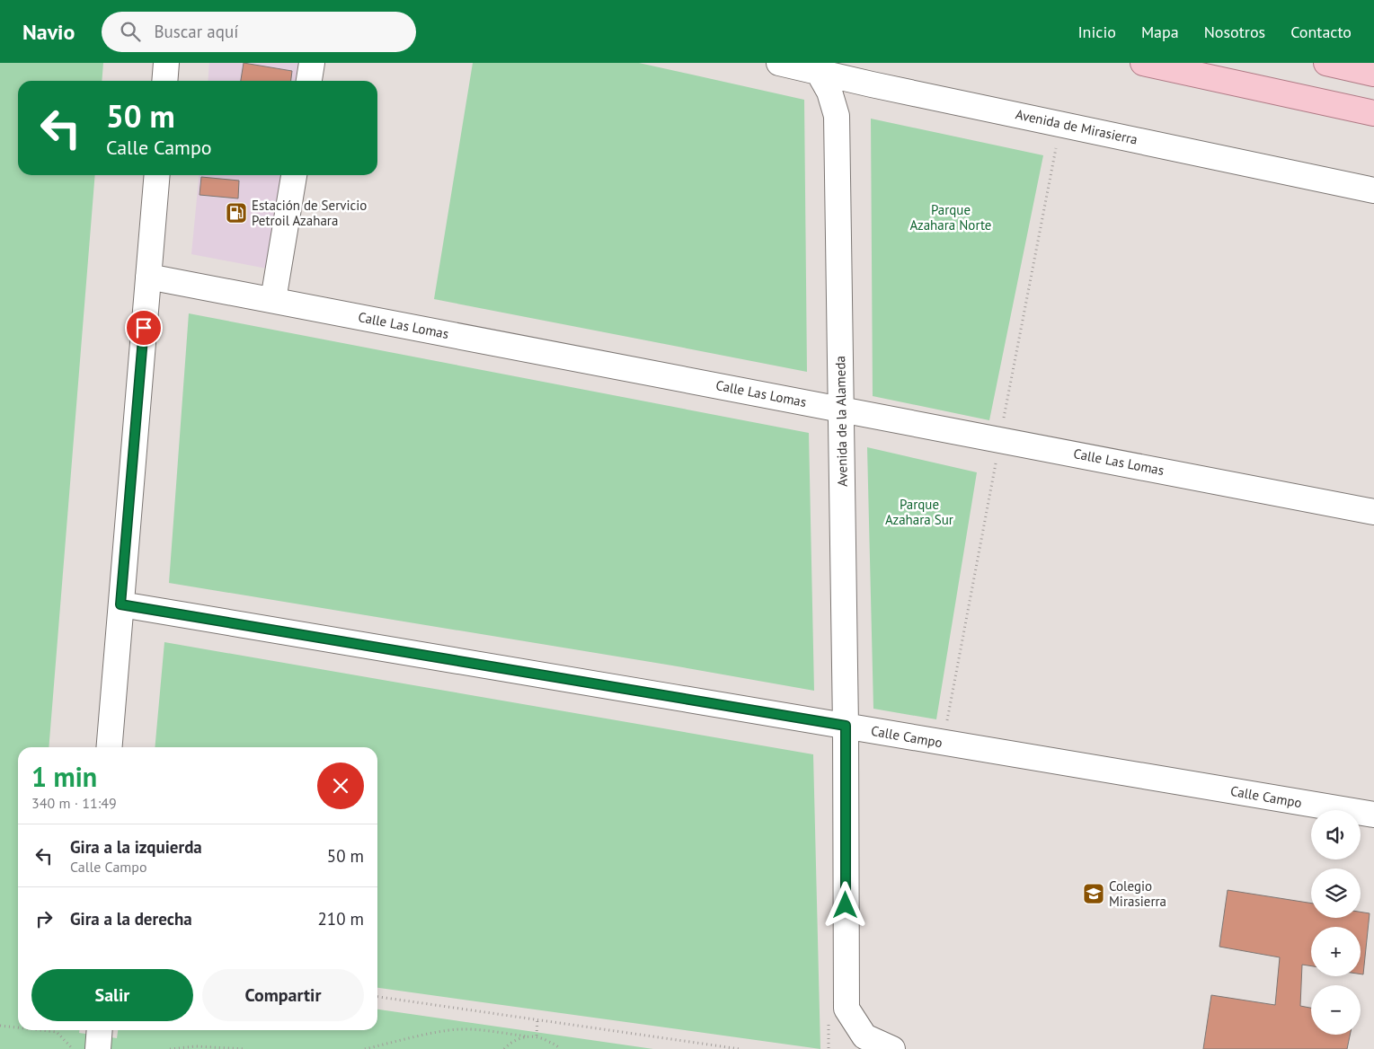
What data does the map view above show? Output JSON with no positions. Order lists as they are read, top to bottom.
{
  "streets": {
    "street": [
      "Avenida de Mirasierra",
      "Calle Las Lomas",
      "Avenida de la Alameda",
      "Calle Campo"
    ]
  },
  "crossings": [
    ["Avenida de Mirasierra", "Avenida de la Alameda"],
    ["Calle Las Lomas", "Avenida de la Alameda"],
    ["Avenida de la Alameda", "Calle Campo"]
  ],
  "parks": ["Parque Azahara Norte", "Parque Azahara Sur"],
  "places": {
    "fuel station": ["Estación de Servicio Petroil Azahara"],
    "school or university": ["Colegio Mirasierra"]
  },
  "page": {
    "header": "Navio",
    "search": "Buscar aquí",
    "nav": [
      "Inicio",
      "Mapa",
      "Nosotros",
      "Contacto"
    ],
    "turn": ["50 m", "Calle Campo"],
    "heading": ["1 min", "340 m · 11:49"],
    "map_buttons": ["+", "−"],
    "list": [
      {
        "name": "Gira a la izquierda",
        "note": "Calle Campo",
        "value": "50 m"
      },
      {
        "name": "Gira a la derecha",
        "value": "210 m"
      }
    ],
    "buttons": ["Salir", "Compartir"]
  }
}
